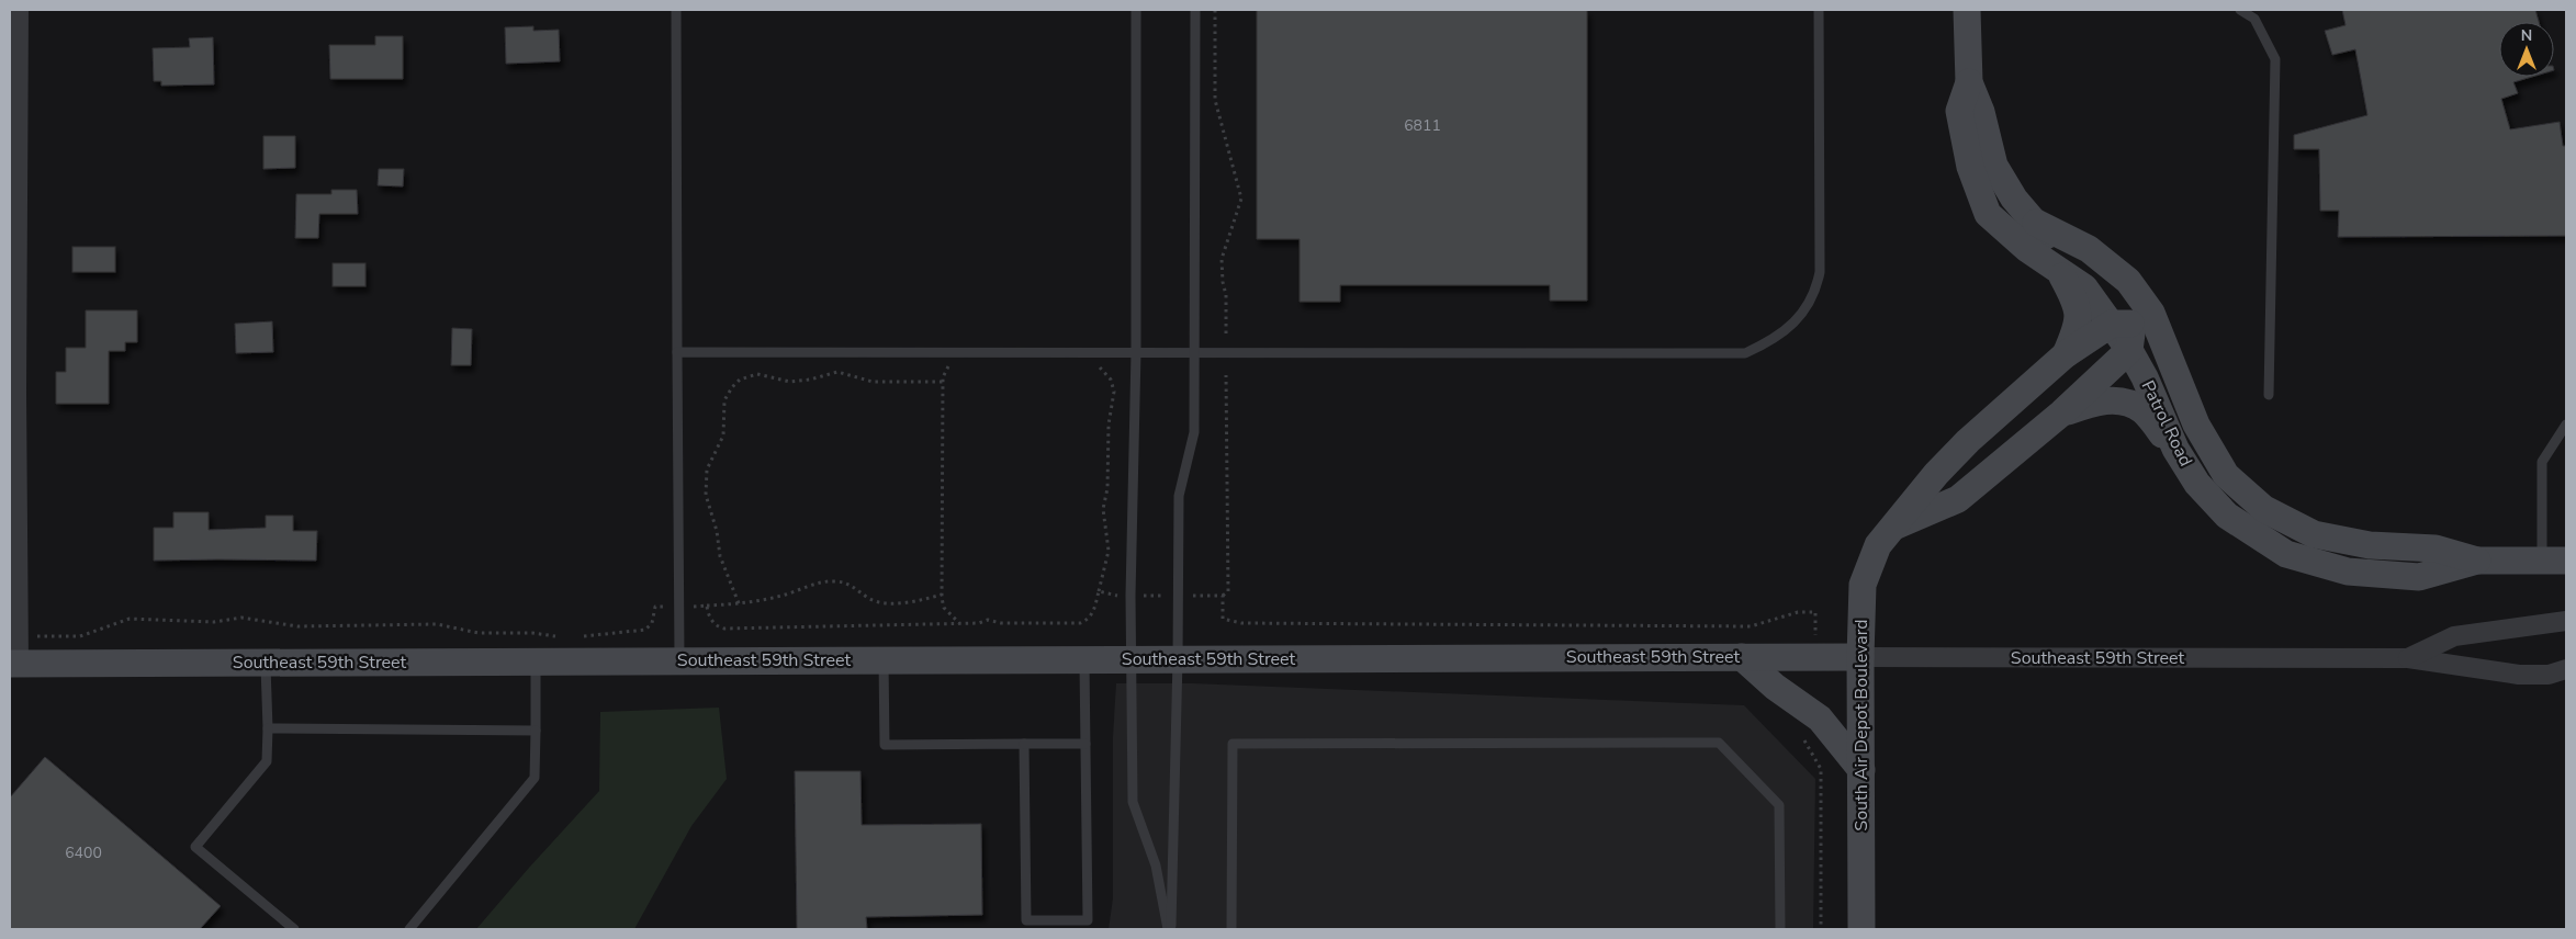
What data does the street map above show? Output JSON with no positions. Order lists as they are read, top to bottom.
{
  "streets": {
    "main road": ["Patrol Road", "Southeast 59th Street", "South Air Depot Boulevard"]
  },
  "crossings": [
    ["Southeast 59th Street", "South Air Depot Boulevard"]
  ],
  "house_numbers": ["6811", "6400"],
  "north": "top"
}
